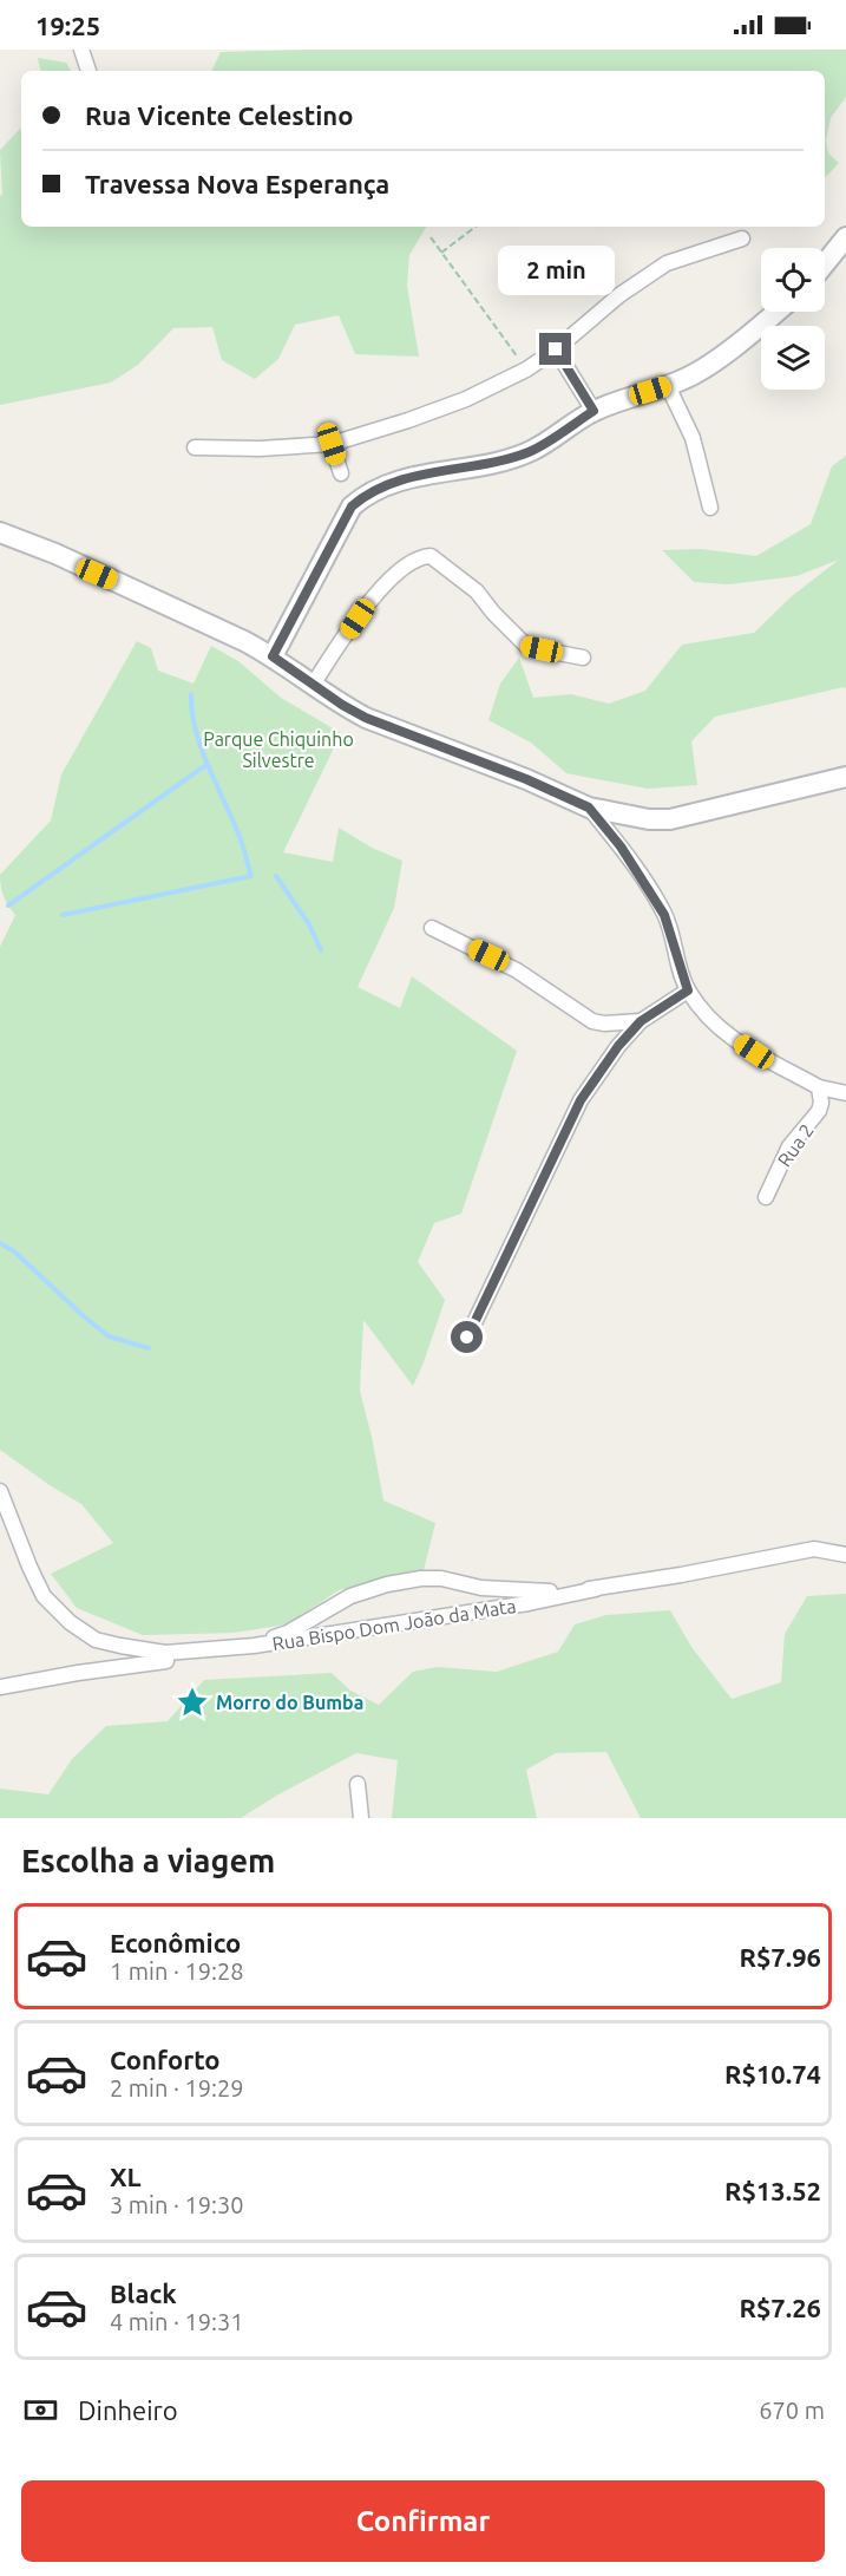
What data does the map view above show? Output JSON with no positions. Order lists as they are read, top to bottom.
{
  "streets": {
    "street": ["Rua 2", "Rua Bispo Dom João da Mata"]
  },
  "parks": ["Parque Chiquinho Silvestre"],
  "places": {
    "place": ["Morro do Bumba"]
  },
  "page": {
    "status": "19:25",
    "banner": ["Rua Vicente Celestino", "Travessa Nova Esperança"],
    "bubble": "2 min",
    "heading": "Escolha a viagem",
    "list": [
      {
        "name": "Econômico",
        "note": "1 min · 19:28",
        "value": "R$7.96"
      },
      {
        "name": "Conforto",
        "note": "2 min · 19:29",
        "value": "R$10.74"
      },
      {
        "name": "XL",
        "note": "3 min · 19:30",
        "value": "R$13.52"
      },
      {
        "name": "Black",
        "note": "4 min · 19:31",
        "value": "R$7.26"
      }
    ],
    "pay": ["Dinheiro", "670 m"],
    "buttons": "Confirmar"
  }
}
